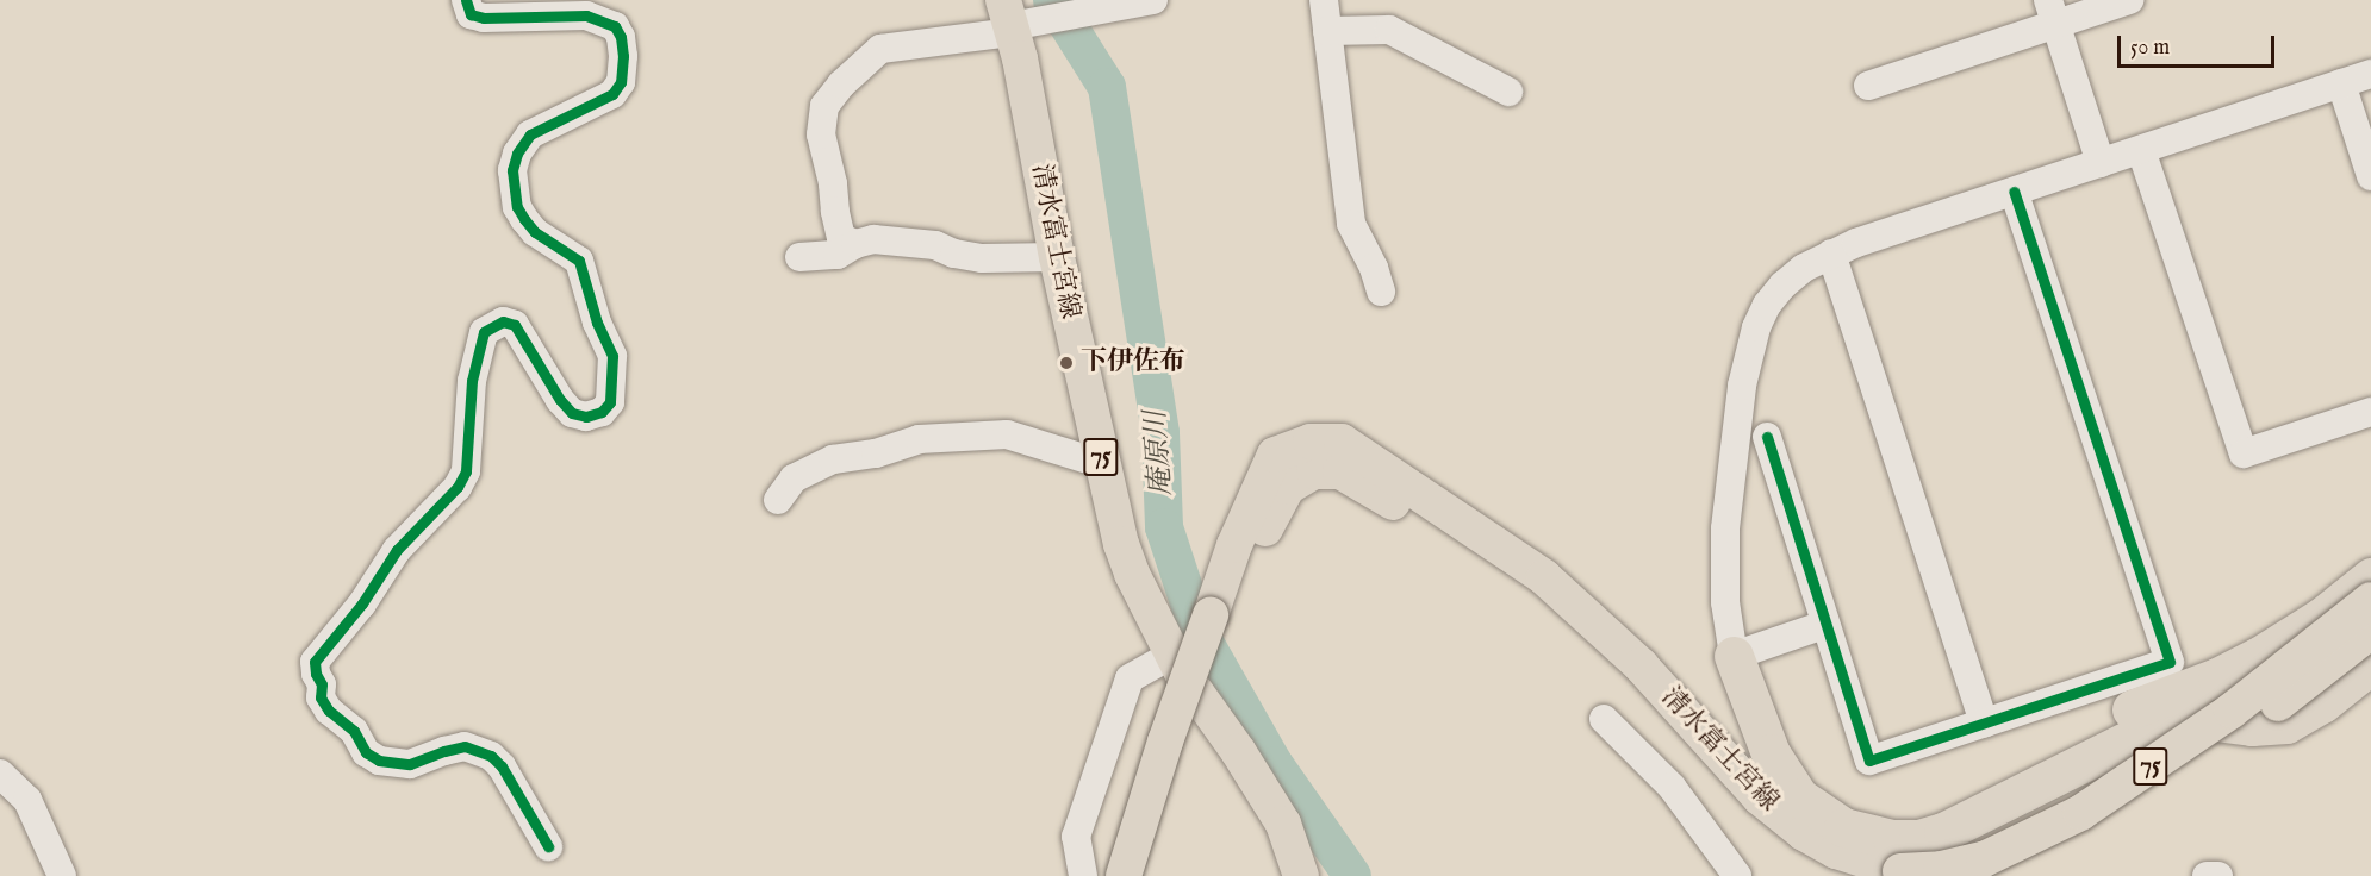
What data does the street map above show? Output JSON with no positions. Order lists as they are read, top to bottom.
{
  "streets": {
    "main road": ["清水富士宮線", "75"]
  },
  "water": ["庵原川"],
  "places": ["下伊佐布"],
  "scale_bar": "50 m"
}
